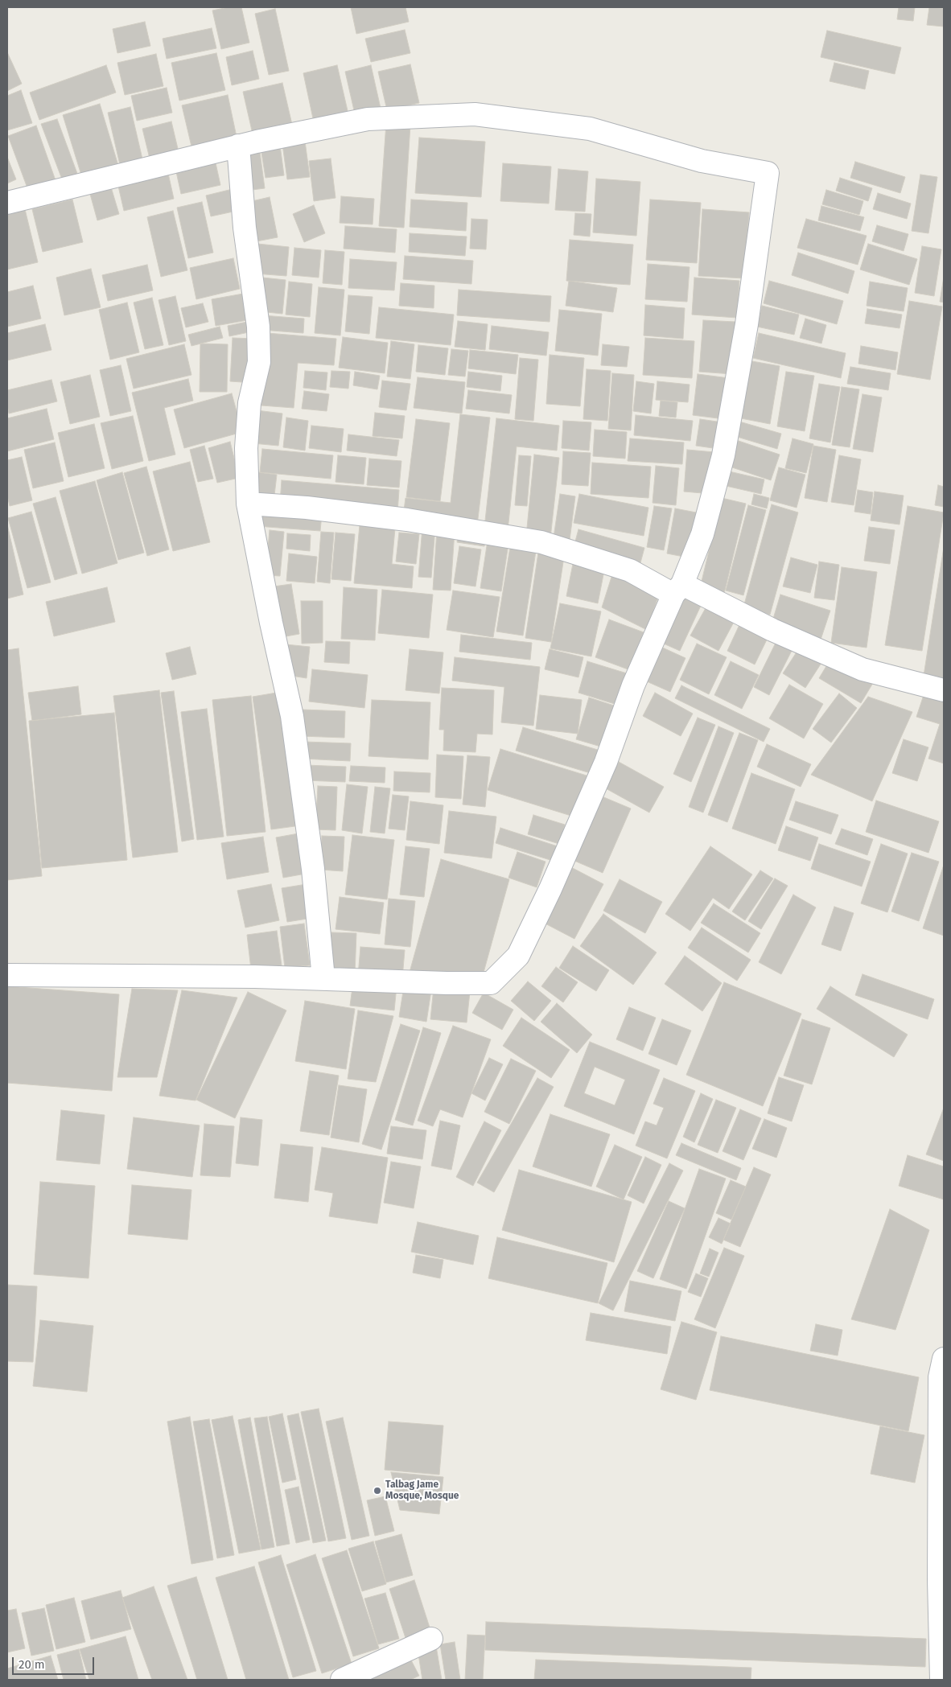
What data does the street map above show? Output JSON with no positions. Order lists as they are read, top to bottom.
{
  "places": ["Talbag Jame Mosque, Mosque"],
  "scale_bar": "20 m"
}
